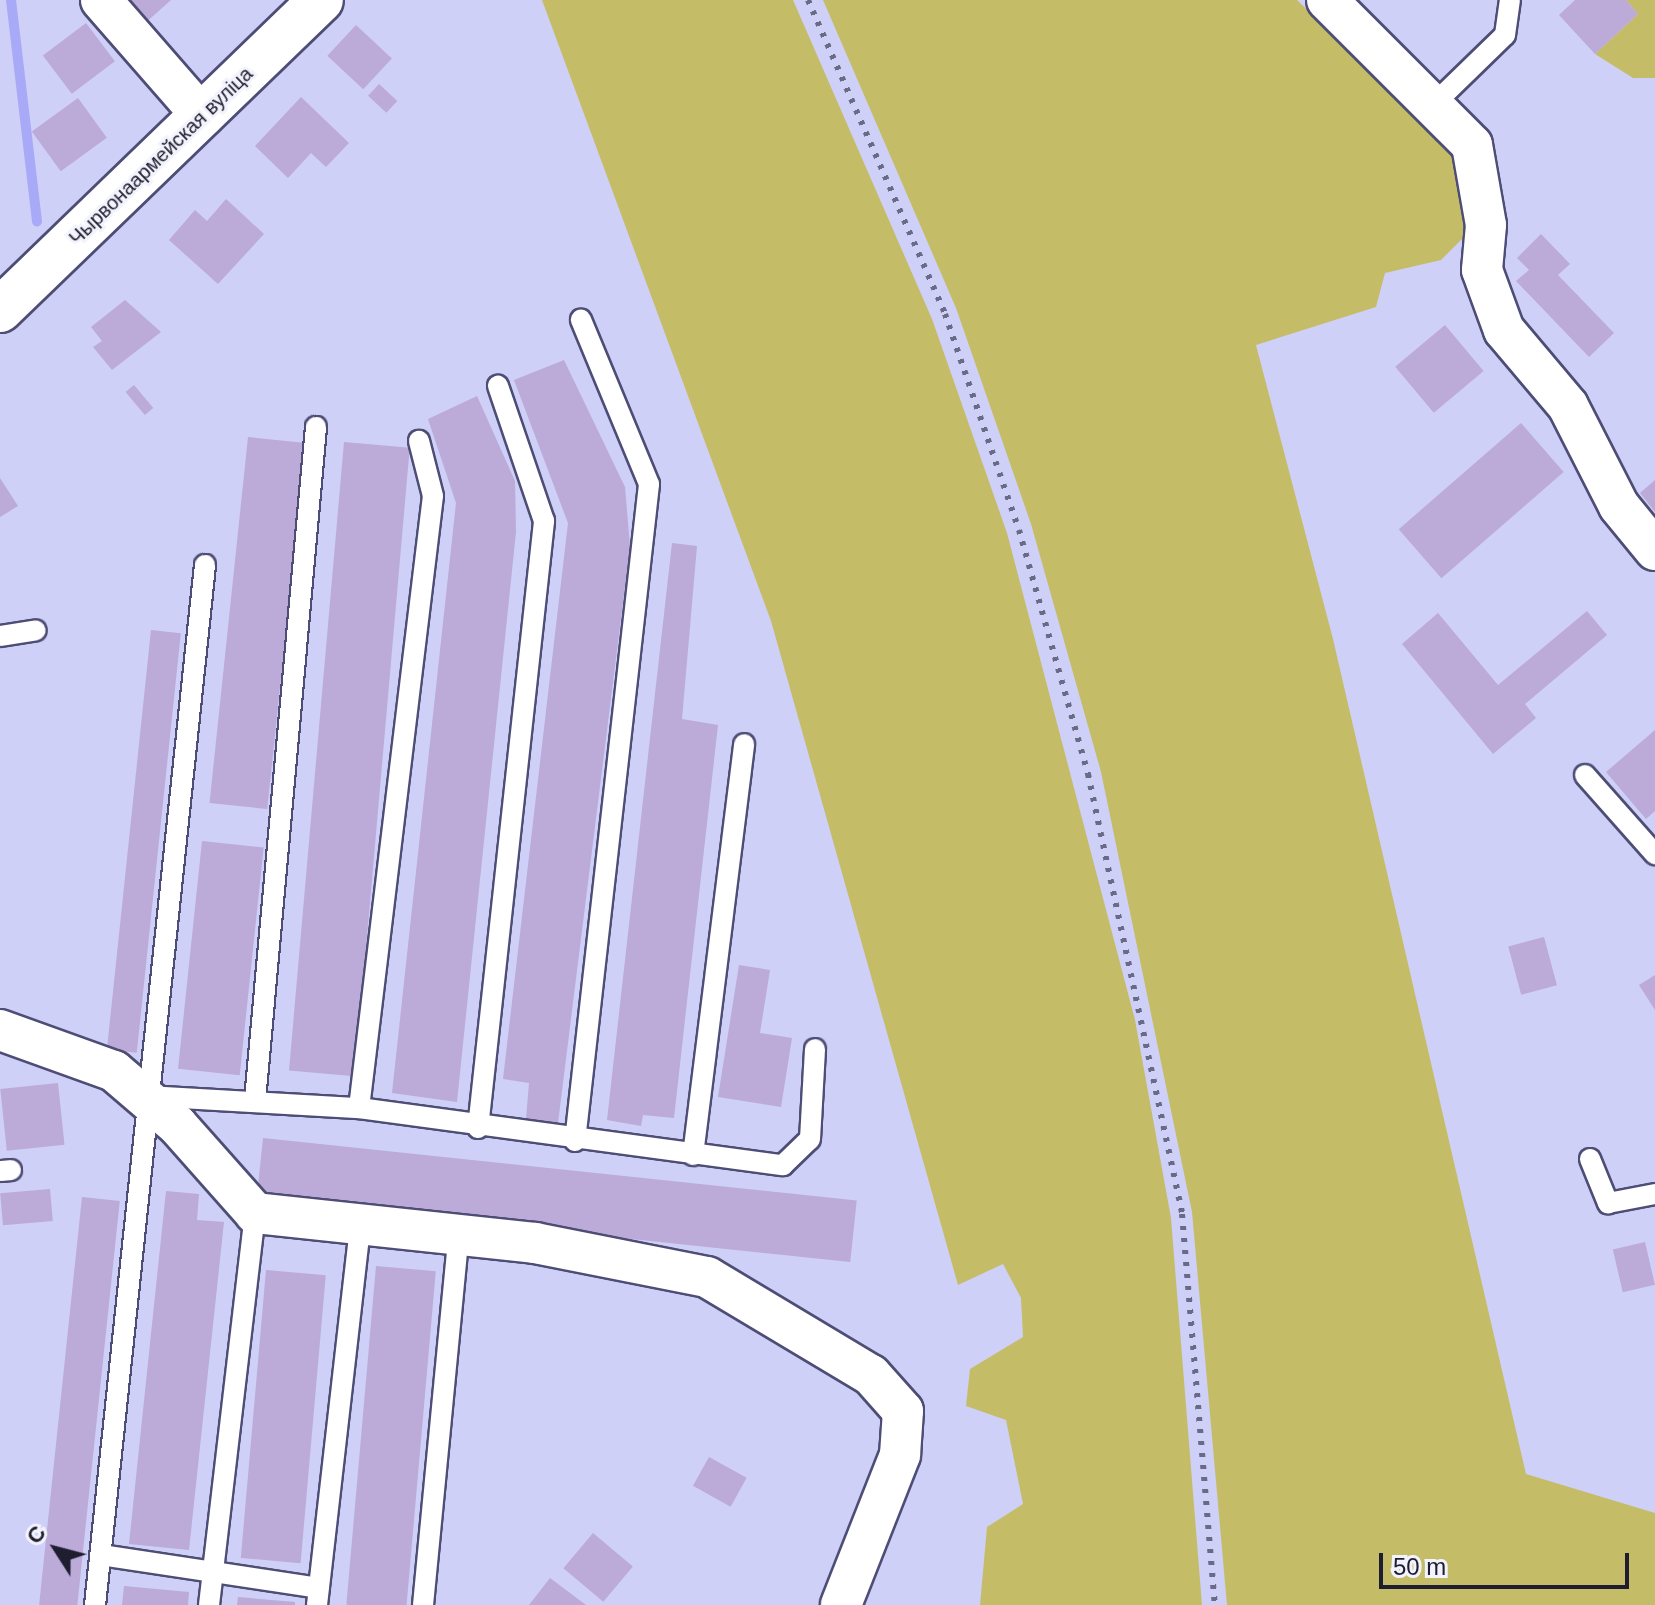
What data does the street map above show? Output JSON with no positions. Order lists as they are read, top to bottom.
{
  "streets": {
    "street": ["Чырвонаармейская вуліца"]
  },
  "scale_bar": "50 m",
  "north": "top left"
}
